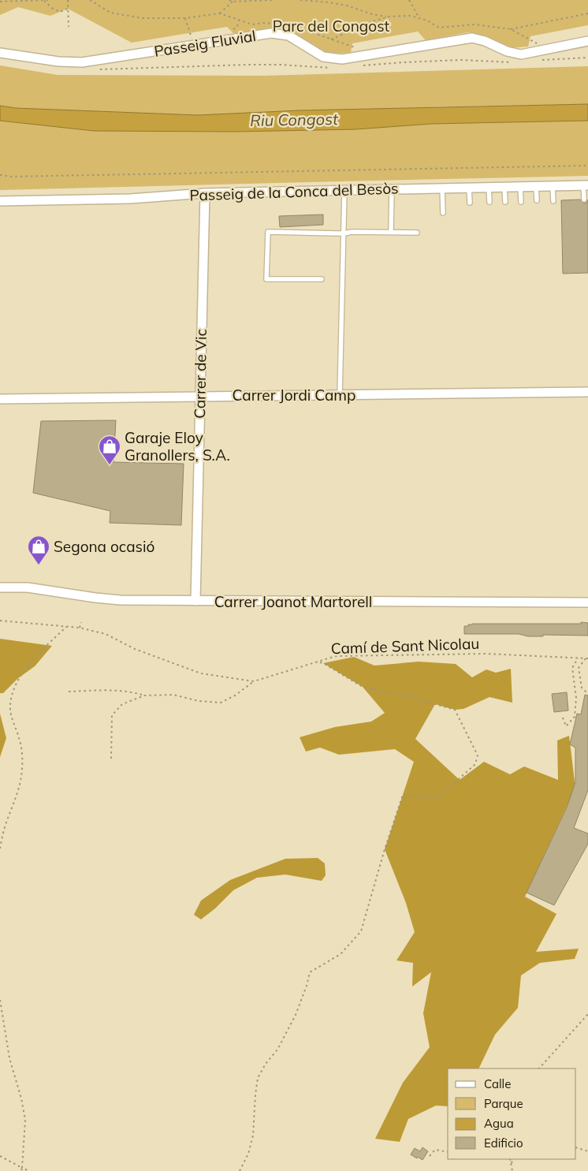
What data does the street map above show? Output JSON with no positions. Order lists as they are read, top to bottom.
{
  "streets": {
    "street": [
      "Passeig Fluvial",
      "Passeig de la Conca del Besòs",
      "Carrer de Vic",
      "Carrer Jordi Camp",
      "Carrer Joanot Martorell"
    ],
    "path": ["Camí de Sant Nicolau"]
  },
  "crossings": [
    ["Passeig de la Conca del Besòs", "Carrer de Vic"],
    ["Carrer de Vic", "Carrer Jordi Camp"],
    ["Carrer de Vic", "Carrer Joanot Martorell"]
  ],
  "water": ["Riu Congost"],
  "parks": ["Parc del Congost"],
  "places": {
    "shop": ["Garaje Eloy Granollers, S.A.", "Segona ocasió"]
  },
  "legend": [
    "Calle",
    "Parque",
    "Agua",
    "Edificio"
  ]
}
